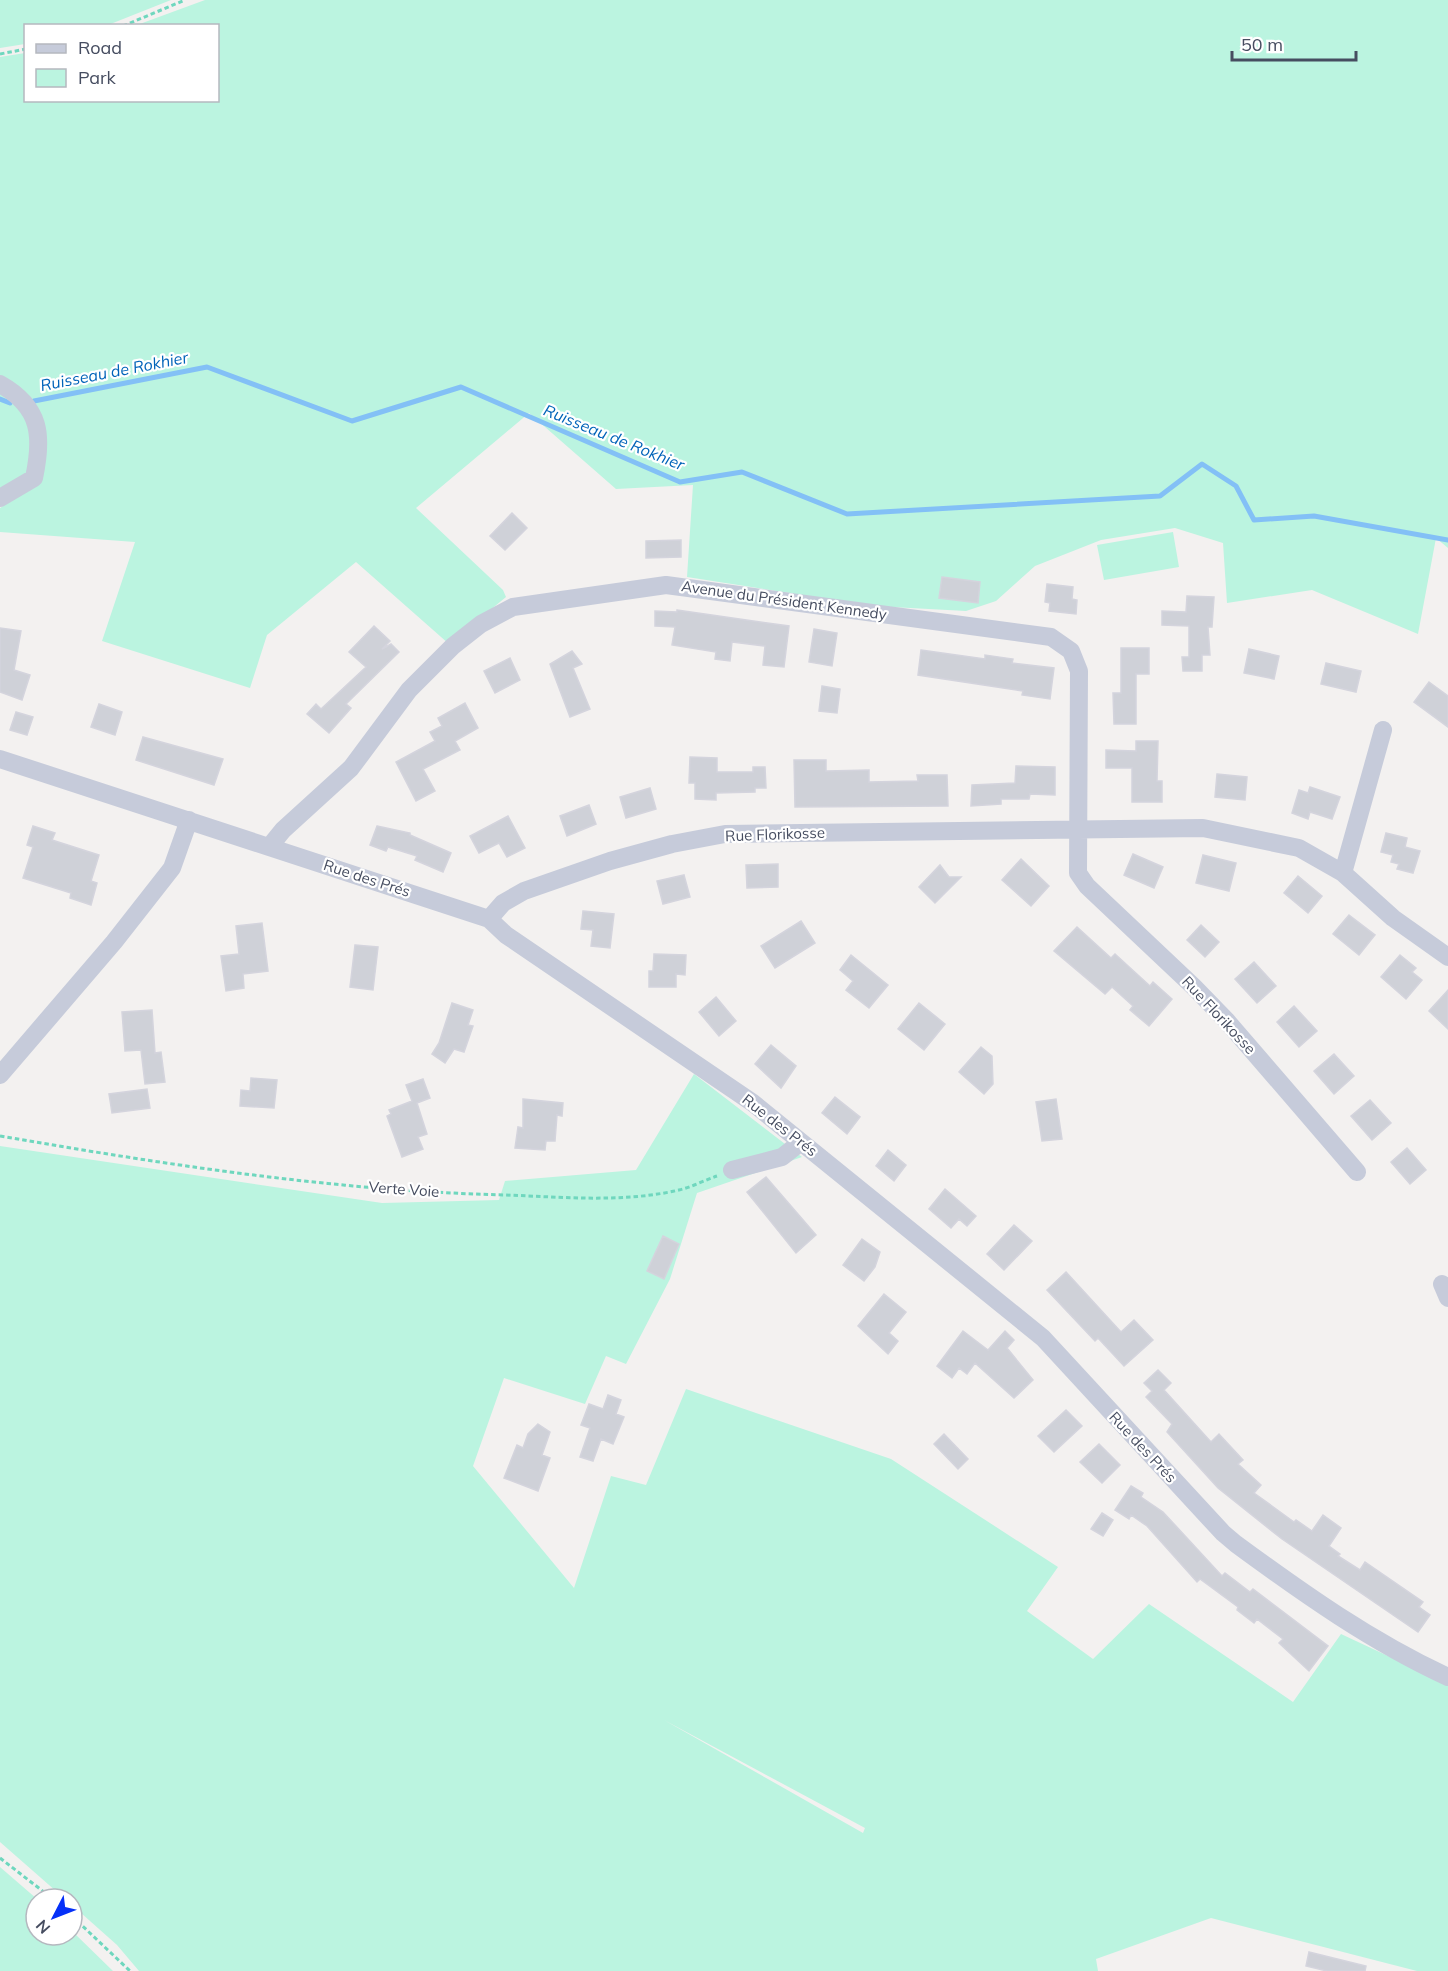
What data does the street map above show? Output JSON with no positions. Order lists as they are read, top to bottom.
{
  "streets": {
    "street": ["Avenue du Président Kennedy", "Rue Florikosse", "Rue des Prés"],
    "path": ["Verte Voie"]
  },
  "crossings": [
    ["Avenue du Président Kennedy", "Rue Florikosse"],
    ["Avenue du Président Kennedy", "Rue des Prés"],
    ["Rue Florikosse", "Rue des Prés"]
  ],
  "water": ["Ruisseau de Rokhier"],
  "legend": ["Road", "Park"],
  "scale_bar": "50 m",
  "north": "bottom left"
}
